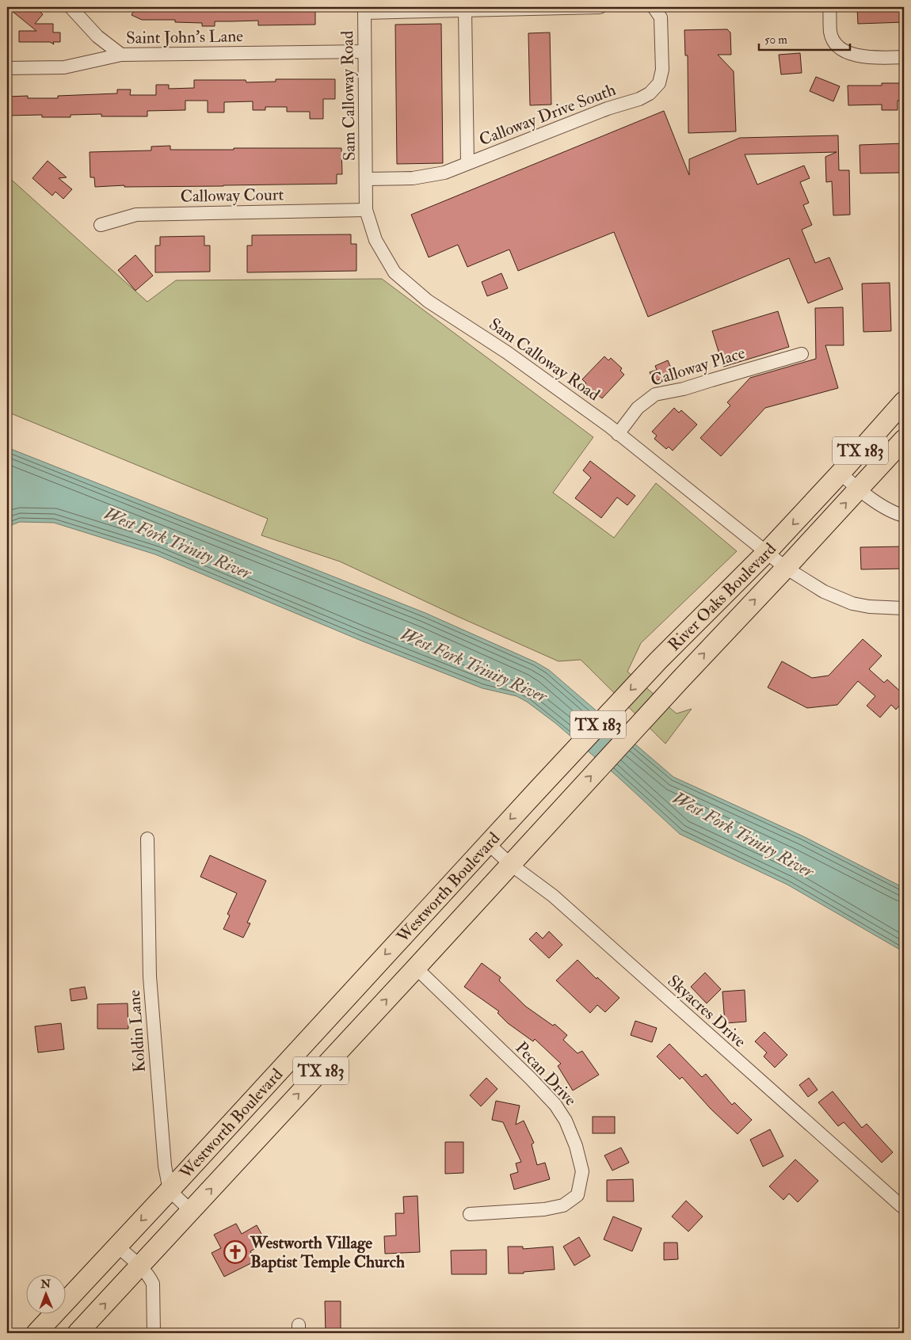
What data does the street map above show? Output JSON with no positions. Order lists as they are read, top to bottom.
{
  "streets": {
    "main road": ["TX 183", "River Oaks Boulevard", "Westworth Boulevard"],
    "street": [
      "Saint John's Lane",
      "Sam Calloway Road",
      "Calloway Drive South",
      "Calloway Court",
      "Calloway Place",
      "Skyacres Drive",
      "Koldin Lane",
      "Pecan Drive"
    ]
  },
  "crossings": [
    ["Saint John's Lane", "Sam Calloway Road"],
    ["Sam Calloway Road", "Calloway Drive South"],
    ["Sam Calloway Road", "Calloway Court"],
    ["Sam Calloway Road", "Calloway Place"],
    ["Sam Calloway Road", "River Oaks Boulevard"],
    ["River Oaks Boulevard", "Westworth Boulevard"],
    ["Westworth Boulevard", "Skyacres Drive"],
    ["Westworth Boulevard", "Koldin Lane"],
    ["Westworth Boulevard", "Pecan Drive"]
  ],
  "water": ["West Fork Trinity River"],
  "places": {
    "church": ["Westworth Village Baptist Temple Church"]
  },
  "scale_bar": "50 m",
  "north": "top"
}
